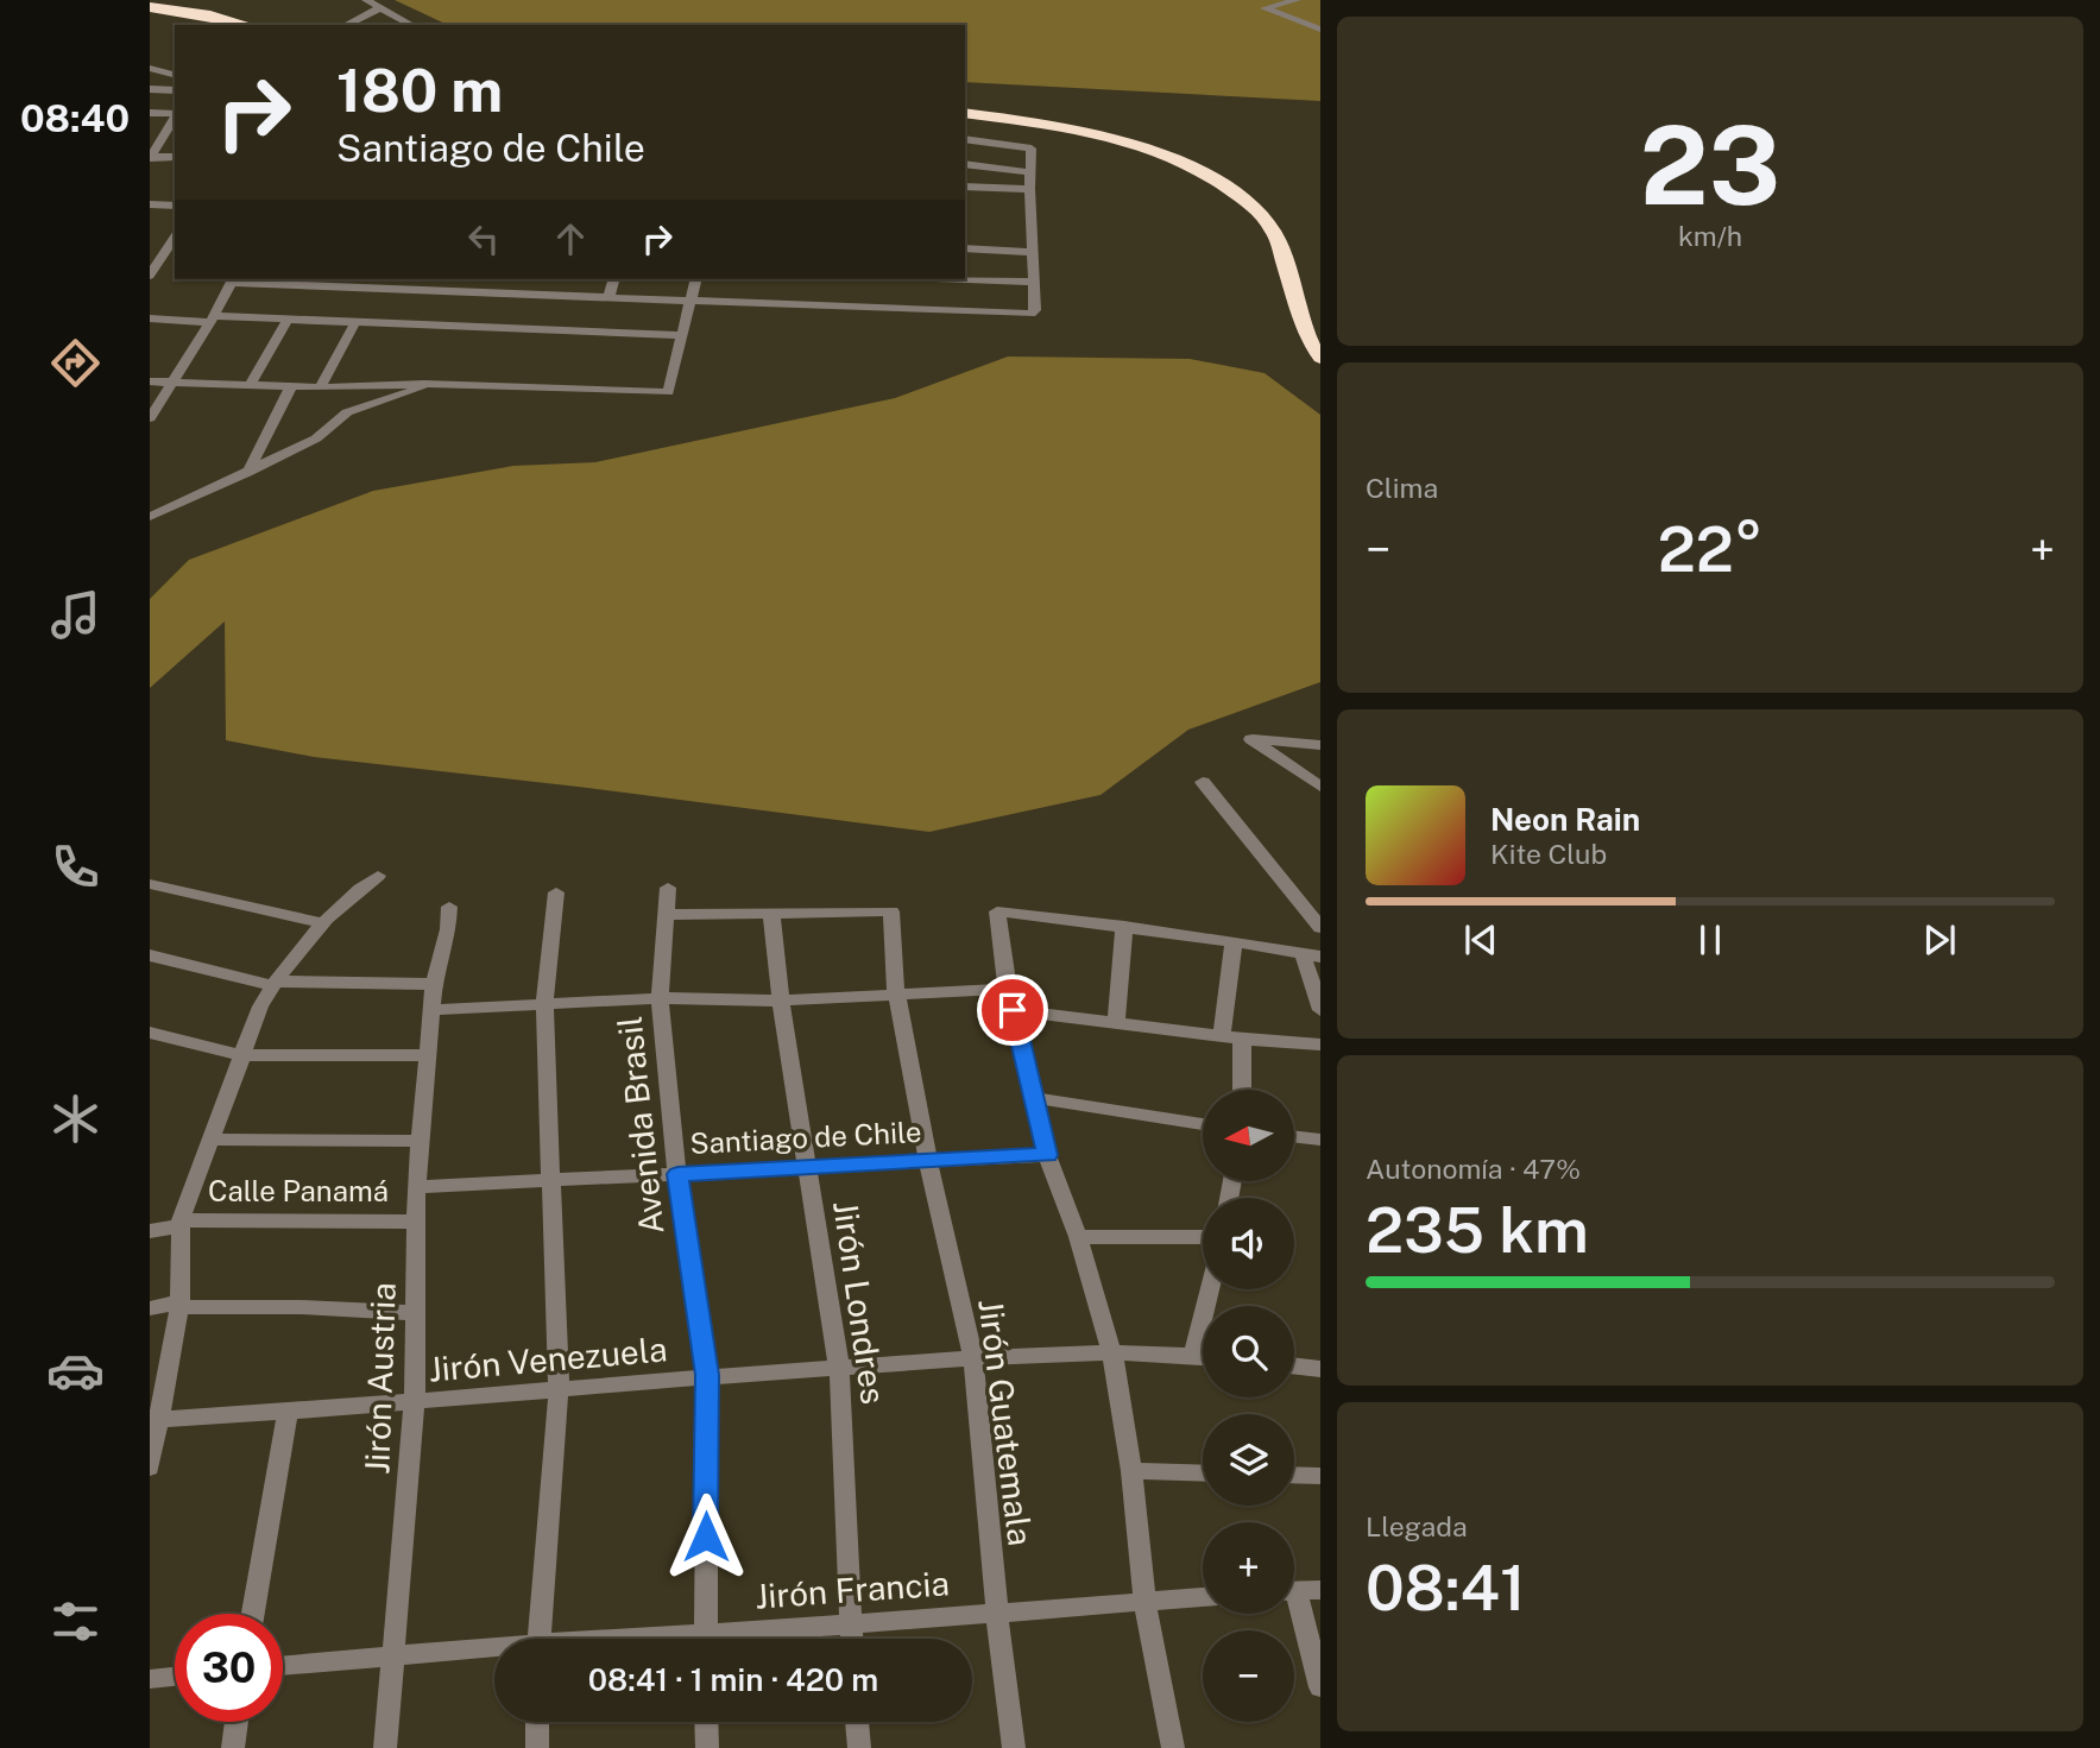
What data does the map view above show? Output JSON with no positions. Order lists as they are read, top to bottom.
{
  "streets": {
    "street": [
      "Avenida Brasil",
      "Santiago de Chile",
      "Calle Panamá",
      "Jirón Londres",
      "Jirón Venezuela",
      "Jirón Austria",
      "Jirón Guatemala",
      "Jirón Francia"
    ]
  },
  "crossings": [
    ["Avenida Brasil", "Santiago de Chile"],
    ["Avenida Brasil", "Jirón Venezuela"],
    ["Santiago de Chile", "Jirón Londres"],
    ["Santiago de Chile", "Jirón Austria"],
    ["Santiago de Chile", "Jirón Guatemala"],
    ["Calle Panamá", "Jirón Austria"],
    ["Jirón Londres", "Jirón Venezuela"],
    ["Jirón Londres", "Jirón Guatemala"],
    ["Jirón Londres", "Jirón Francia"],
    ["Jirón Venezuela", "Jirón Austria"],
    ["Jirón Venezuela", "Jirón Guatemala"],
    ["Jirón Austria", "Jirón Francia"],
    ["Jirón Guatemala", "Jirón Francia"]
  ],
  "north": "left",
  "page": {
    "tabs": "08:40",
    "tile": [
      ["23", "km/h"],
      "Clima",
      ["Autonomía · 47%", "235 km"],
      ["Llegada", "08:41"]
    ],
    "turn": ["180 m", "Santiago de Chile"],
    "heat": ["−", "22°", "+"],
    "song": ["Neon Rain", "Kite Club"],
    "map_buttons": ["+", "−"],
    "limit": "30",
    "trip": "08:41 · 1 min · 420 m"
  }
}
